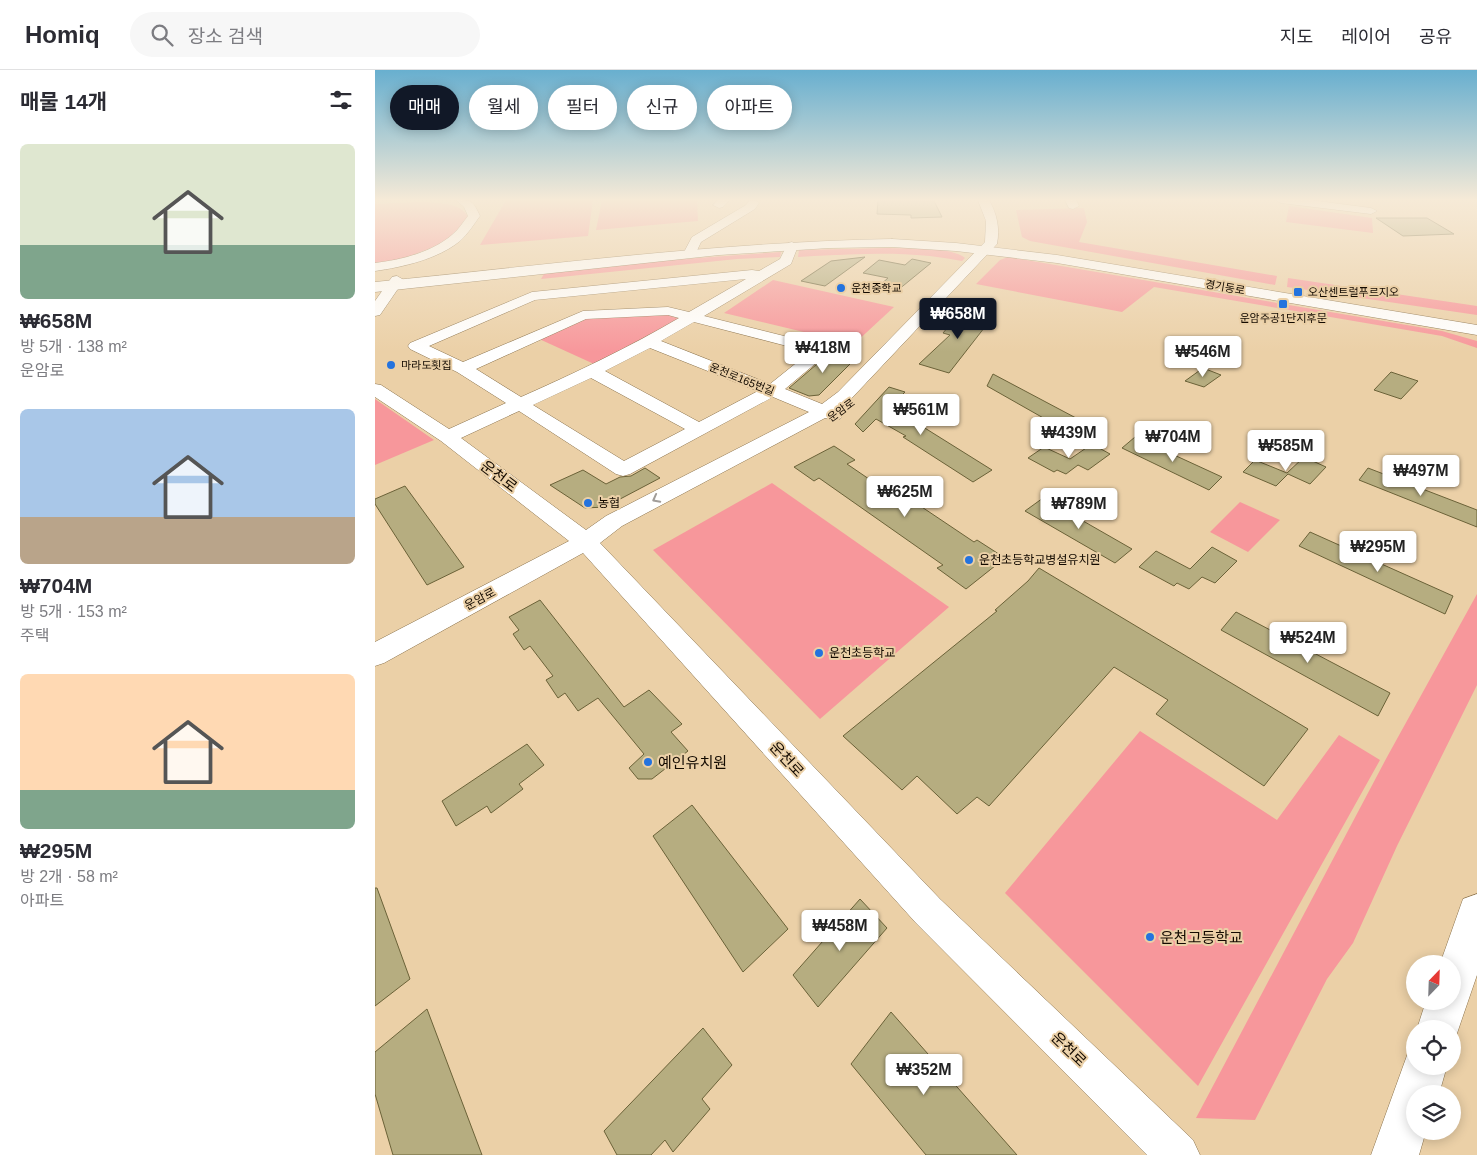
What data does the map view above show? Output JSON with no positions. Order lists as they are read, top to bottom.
{
  "streets": {
    "main road": ["경기동로"],
    "street": ["운천로165번길", "운암로", "운천로"]
  },
  "crossings": [
    ["운천로165번길", "운암로"],
    ["운암로", "운천로"]
  ],
  "places": {
    "other": [
      "운천중학교",
      "마라도횟집",
      "농협",
      "운천초등학교병설유치원",
      "운천초등학교",
      "예인유치원",
      "운천고등학교"
    ],
    "transit": ["오산센트럴푸르지오", "운암주공1단지후문"]
  },
  "north": "top right",
  "page": {
    "header": "Homiq",
    "search": "장소 검색",
    "nav": ["지도", "레이어", "공유"],
    "heading": "매물 14개",
    "chip": [
      "매매",
      "월세",
      "필터",
      "신규",
      "아파트"
    ],
    "list": [
      {
        "name": "₩658M",
        "note": "방 5개 · 138 m² · 운암로"
      },
      {
        "name": "₩704M",
        "note": "방 5개 · 153 m² · 주택"
      },
      {
        "name": "₩295M",
        "note": "방 2개 · 58 m² · 아파트"
      }
    ],
    "price": [
      "₩658M",
      "₩418M",
      "₩546M",
      "₩561M",
      "₩439M",
      "₩704M",
      "₩585M",
      "₩497M",
      "₩625M",
      "₩789M",
      "₩295M",
      "₩524M",
      "₩458M",
      "₩352M"
    ]
  }
}
